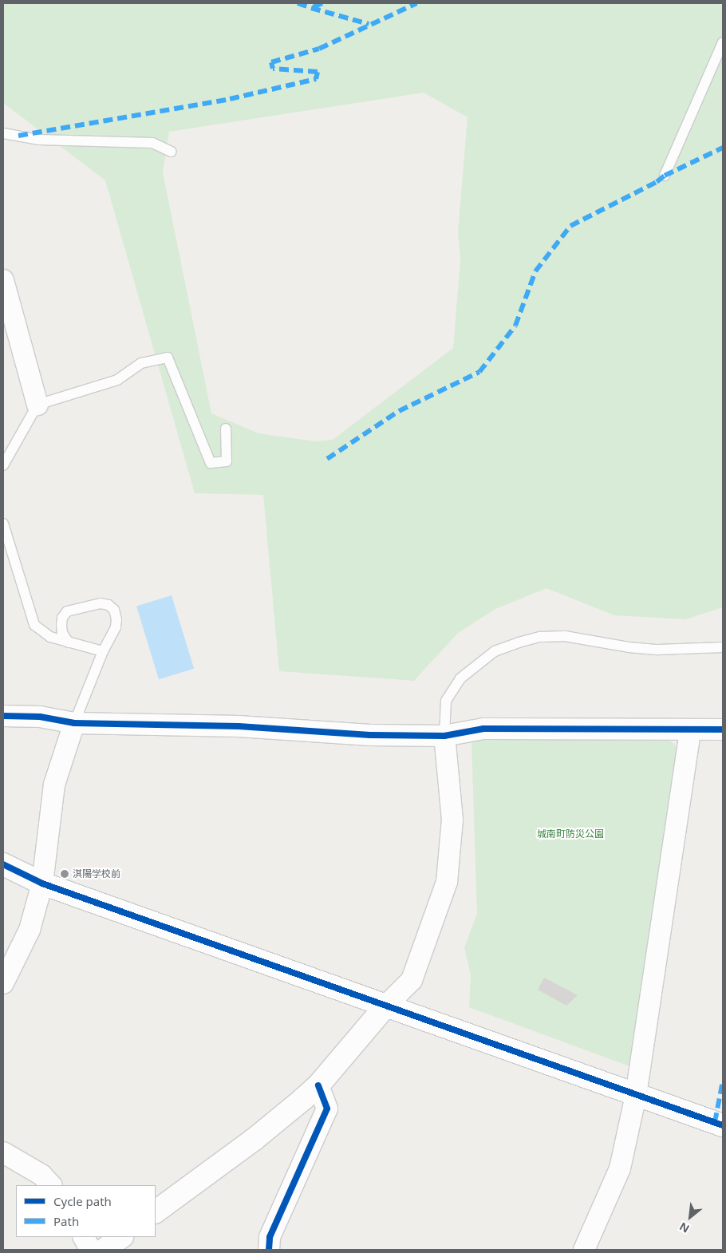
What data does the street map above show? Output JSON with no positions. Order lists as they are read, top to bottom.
{
  "parks": ["城南町防災公園"],
  "places": ["淇陽学校前"],
  "legend": ["Cycle path", "Path"],
  "north": "bottom left"
}
